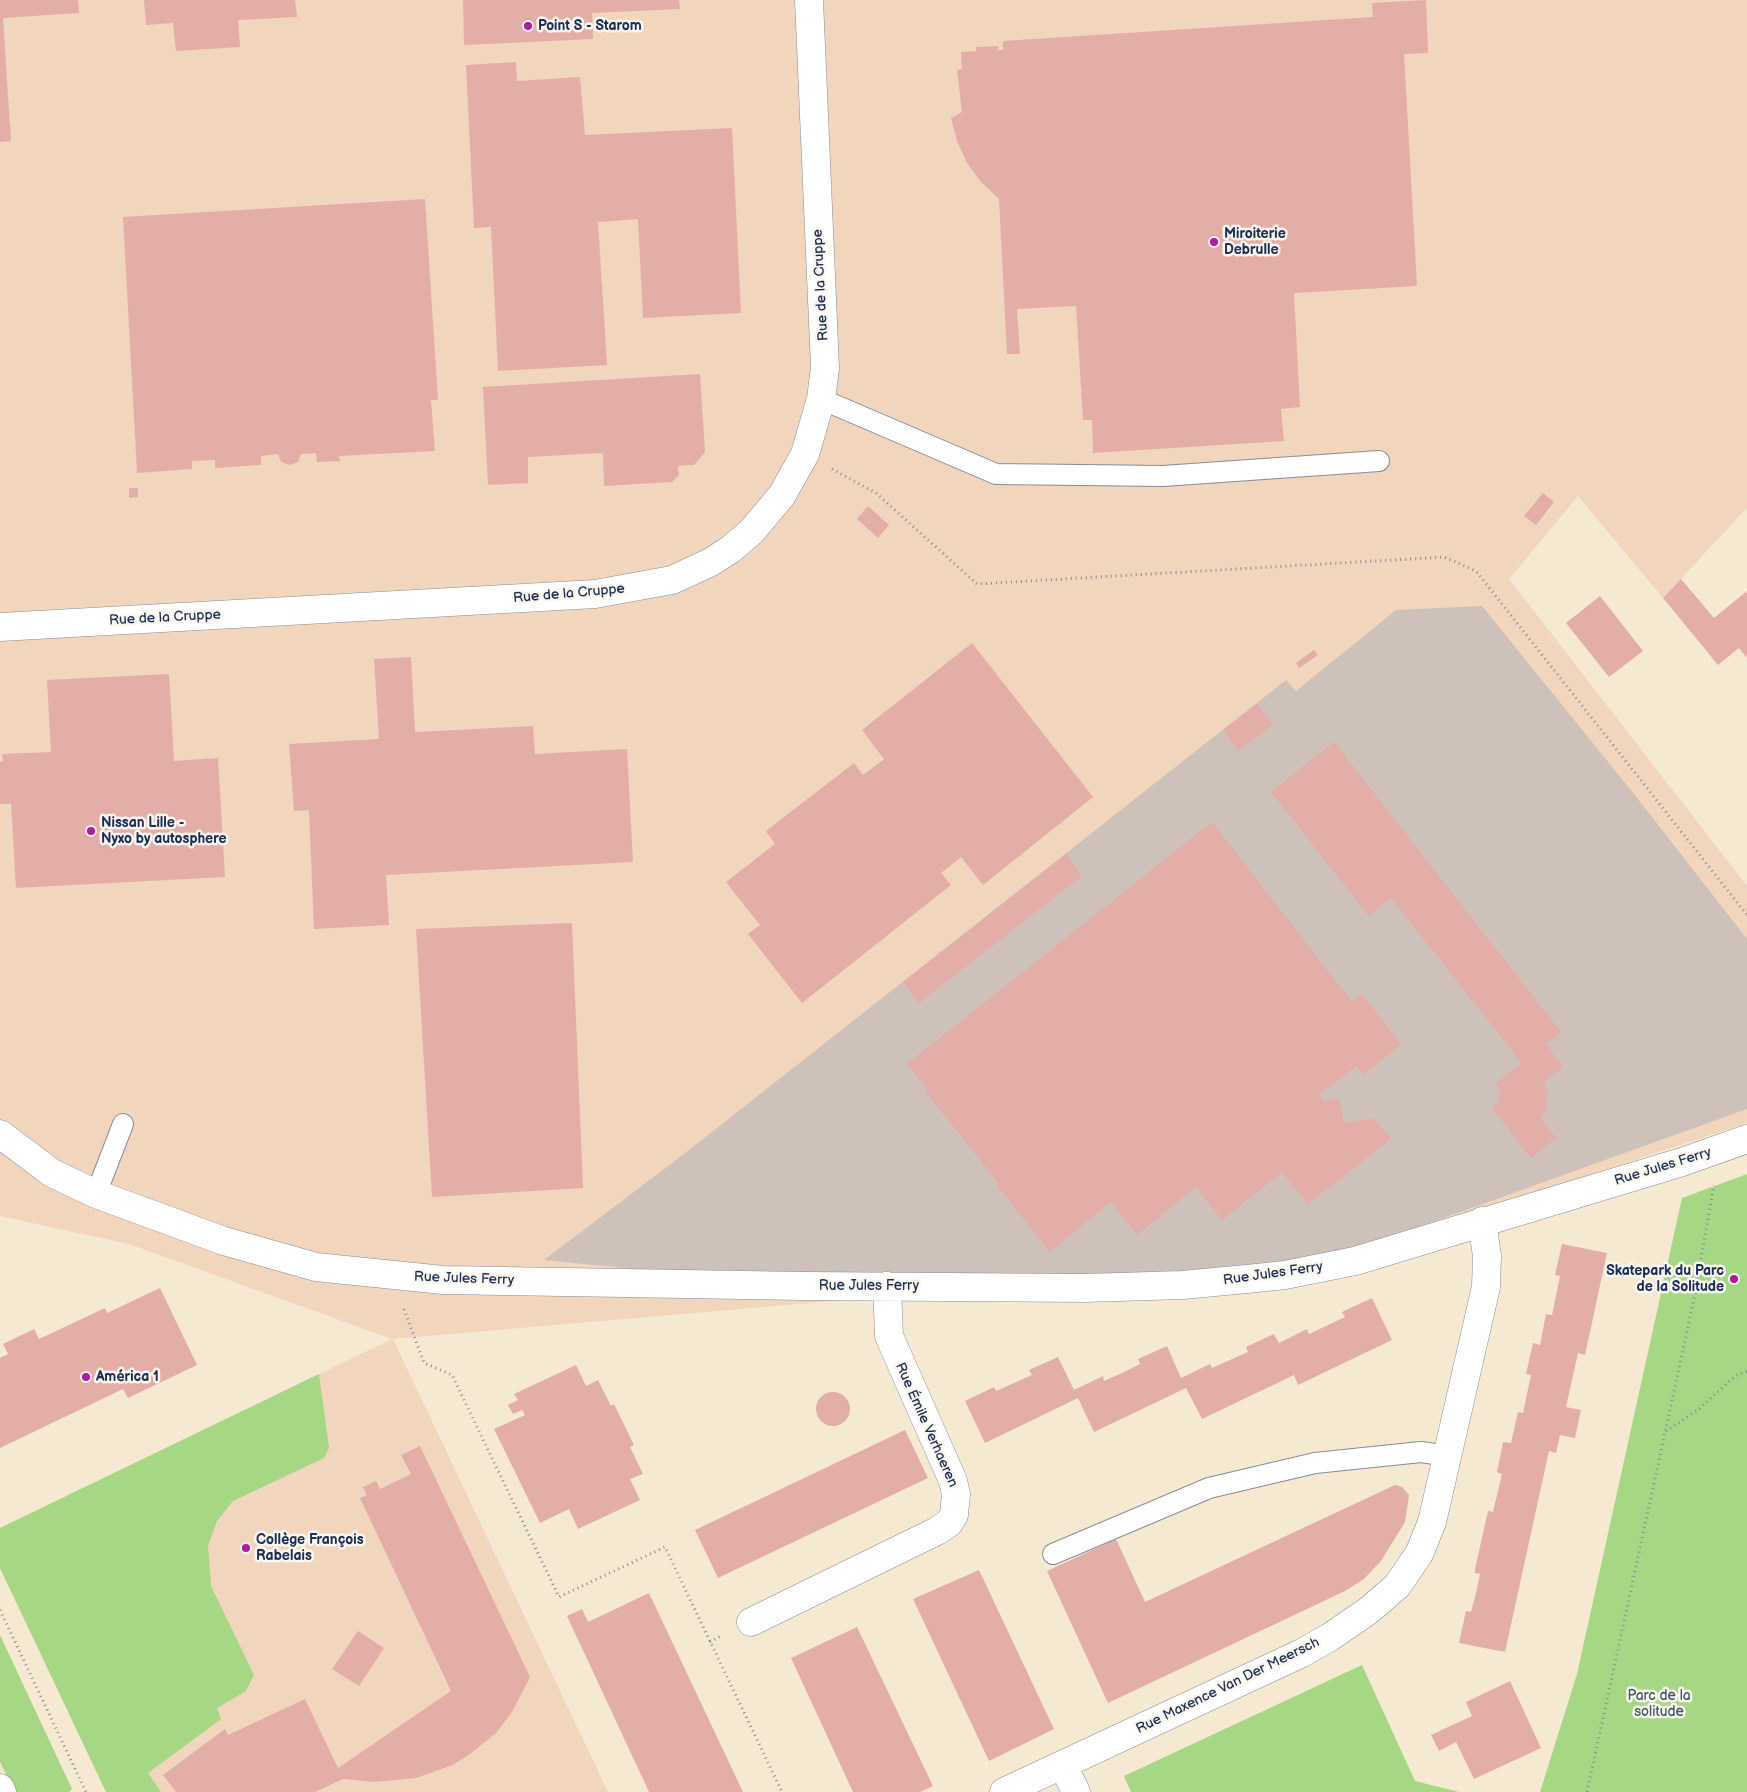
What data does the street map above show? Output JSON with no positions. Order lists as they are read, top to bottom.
{
  "streets": {
    "street": [
      "Rue de la Cruppe",
      "Rue Jules Ferry",
      "Rue Émile Verhaeren",
      "Rue Maxence Van Der Meersch"
    ]
  },
  "crossings": [
    ["Rue Jules Ferry", "Rue Émile Verhaeren"],
    ["Rue Jules Ferry", "Rue Maxence Van Der Meersch"]
  ],
  "parks": ["Parc de la solitude"],
  "places": [
    "Point S - Starom",
    "Miroiterie Debrulle",
    "Nissan Lille - Nyxo by autosphere",
    "Skatepark du Parc de la Solitude",
    "América 1",
    "Collège François Rabelais"
  ]
}
